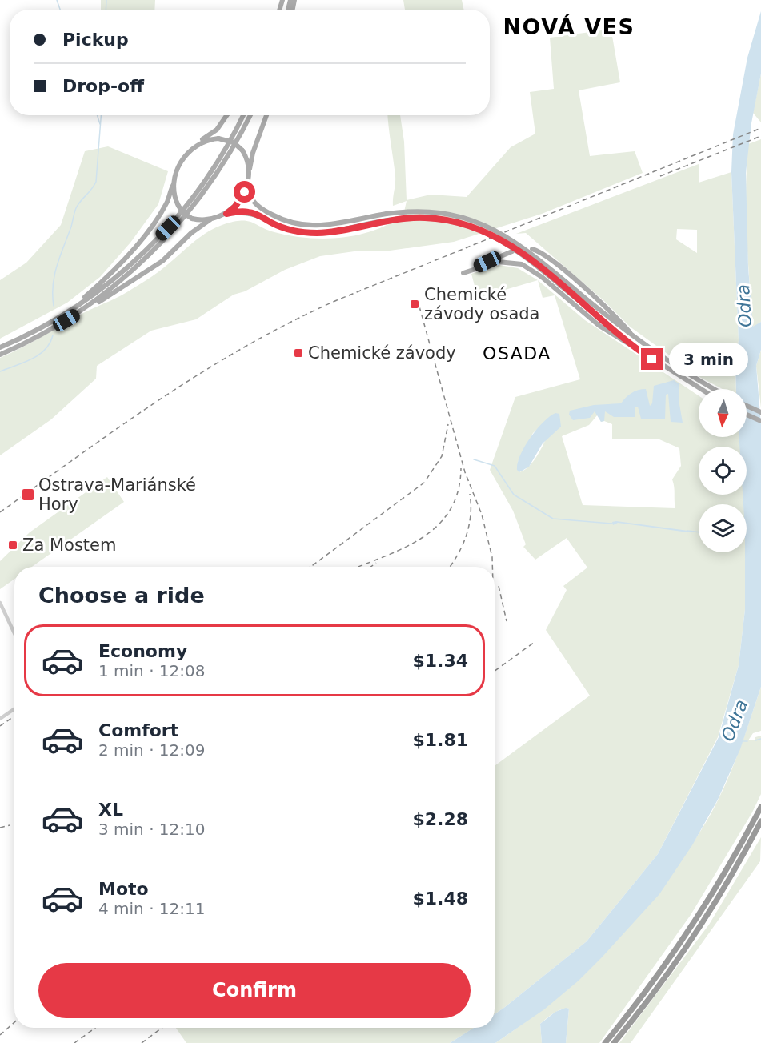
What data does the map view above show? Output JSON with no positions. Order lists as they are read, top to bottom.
{
  "districts": ["NOVÁ VES", "OSADA"],
  "water": ["Odra"],
  "places": {
    "transit": [
      "Chemické závody osada",
      "Chemické závody",
      "Ostrava-Mariánské Hory",
      "Za Mostem"
    ]
  },
  "north": "bottom",
  "page": {
    "banner": ["Pickup", "Drop-off"],
    "bubble": "3 min",
    "heading": "Choose a ride",
    "list": [
      {
        "name": "Economy",
        "note": "1 min · 12:08",
        "value": "$1.34"
      },
      {
        "name": "Comfort",
        "note": "2 min · 12:09",
        "value": "$1.81"
      },
      {
        "name": "XL",
        "note": "3 min · 12:10",
        "value": "$2.28"
      },
      {
        "name": "Moto",
        "note": "4 min · 12:11",
        "value": "$1.48"
      }
    ],
    "buttons": "Confirm"
  }
}
